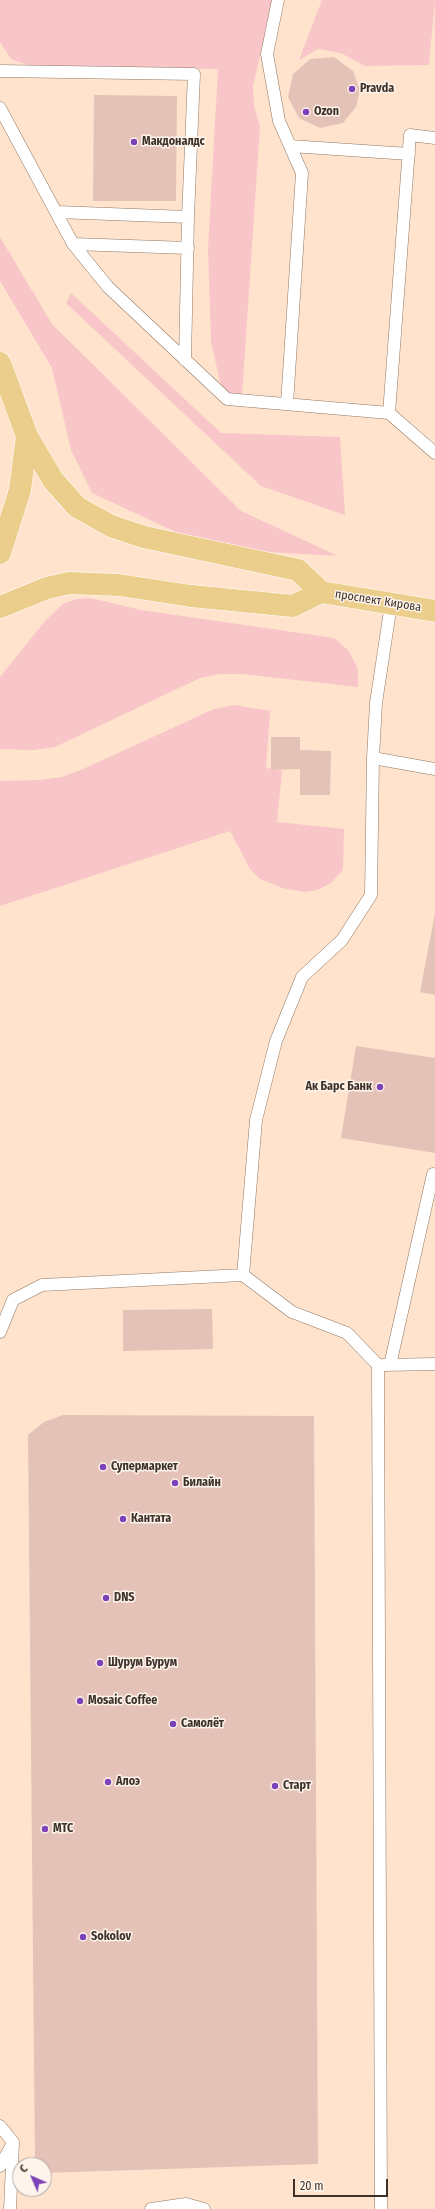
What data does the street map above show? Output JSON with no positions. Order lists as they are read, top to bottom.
{
  "streets": {
    "main road": ["проспект Кирова"]
  },
  "places": [
    "Pravda",
    "Ozon",
    "Макдоналдс",
    "Ак Барс Банк",
    "Супермаркет",
    "Билайн",
    "Кантата",
    "DNS",
    "Шурум Бурум",
    "Mosaic Coffee",
    "Самолёт",
    "Алоэ",
    "Старт",
    "МТС",
    "Sokolov"
  ],
  "scale_bar": "20 m",
  "north": "top left"
}
